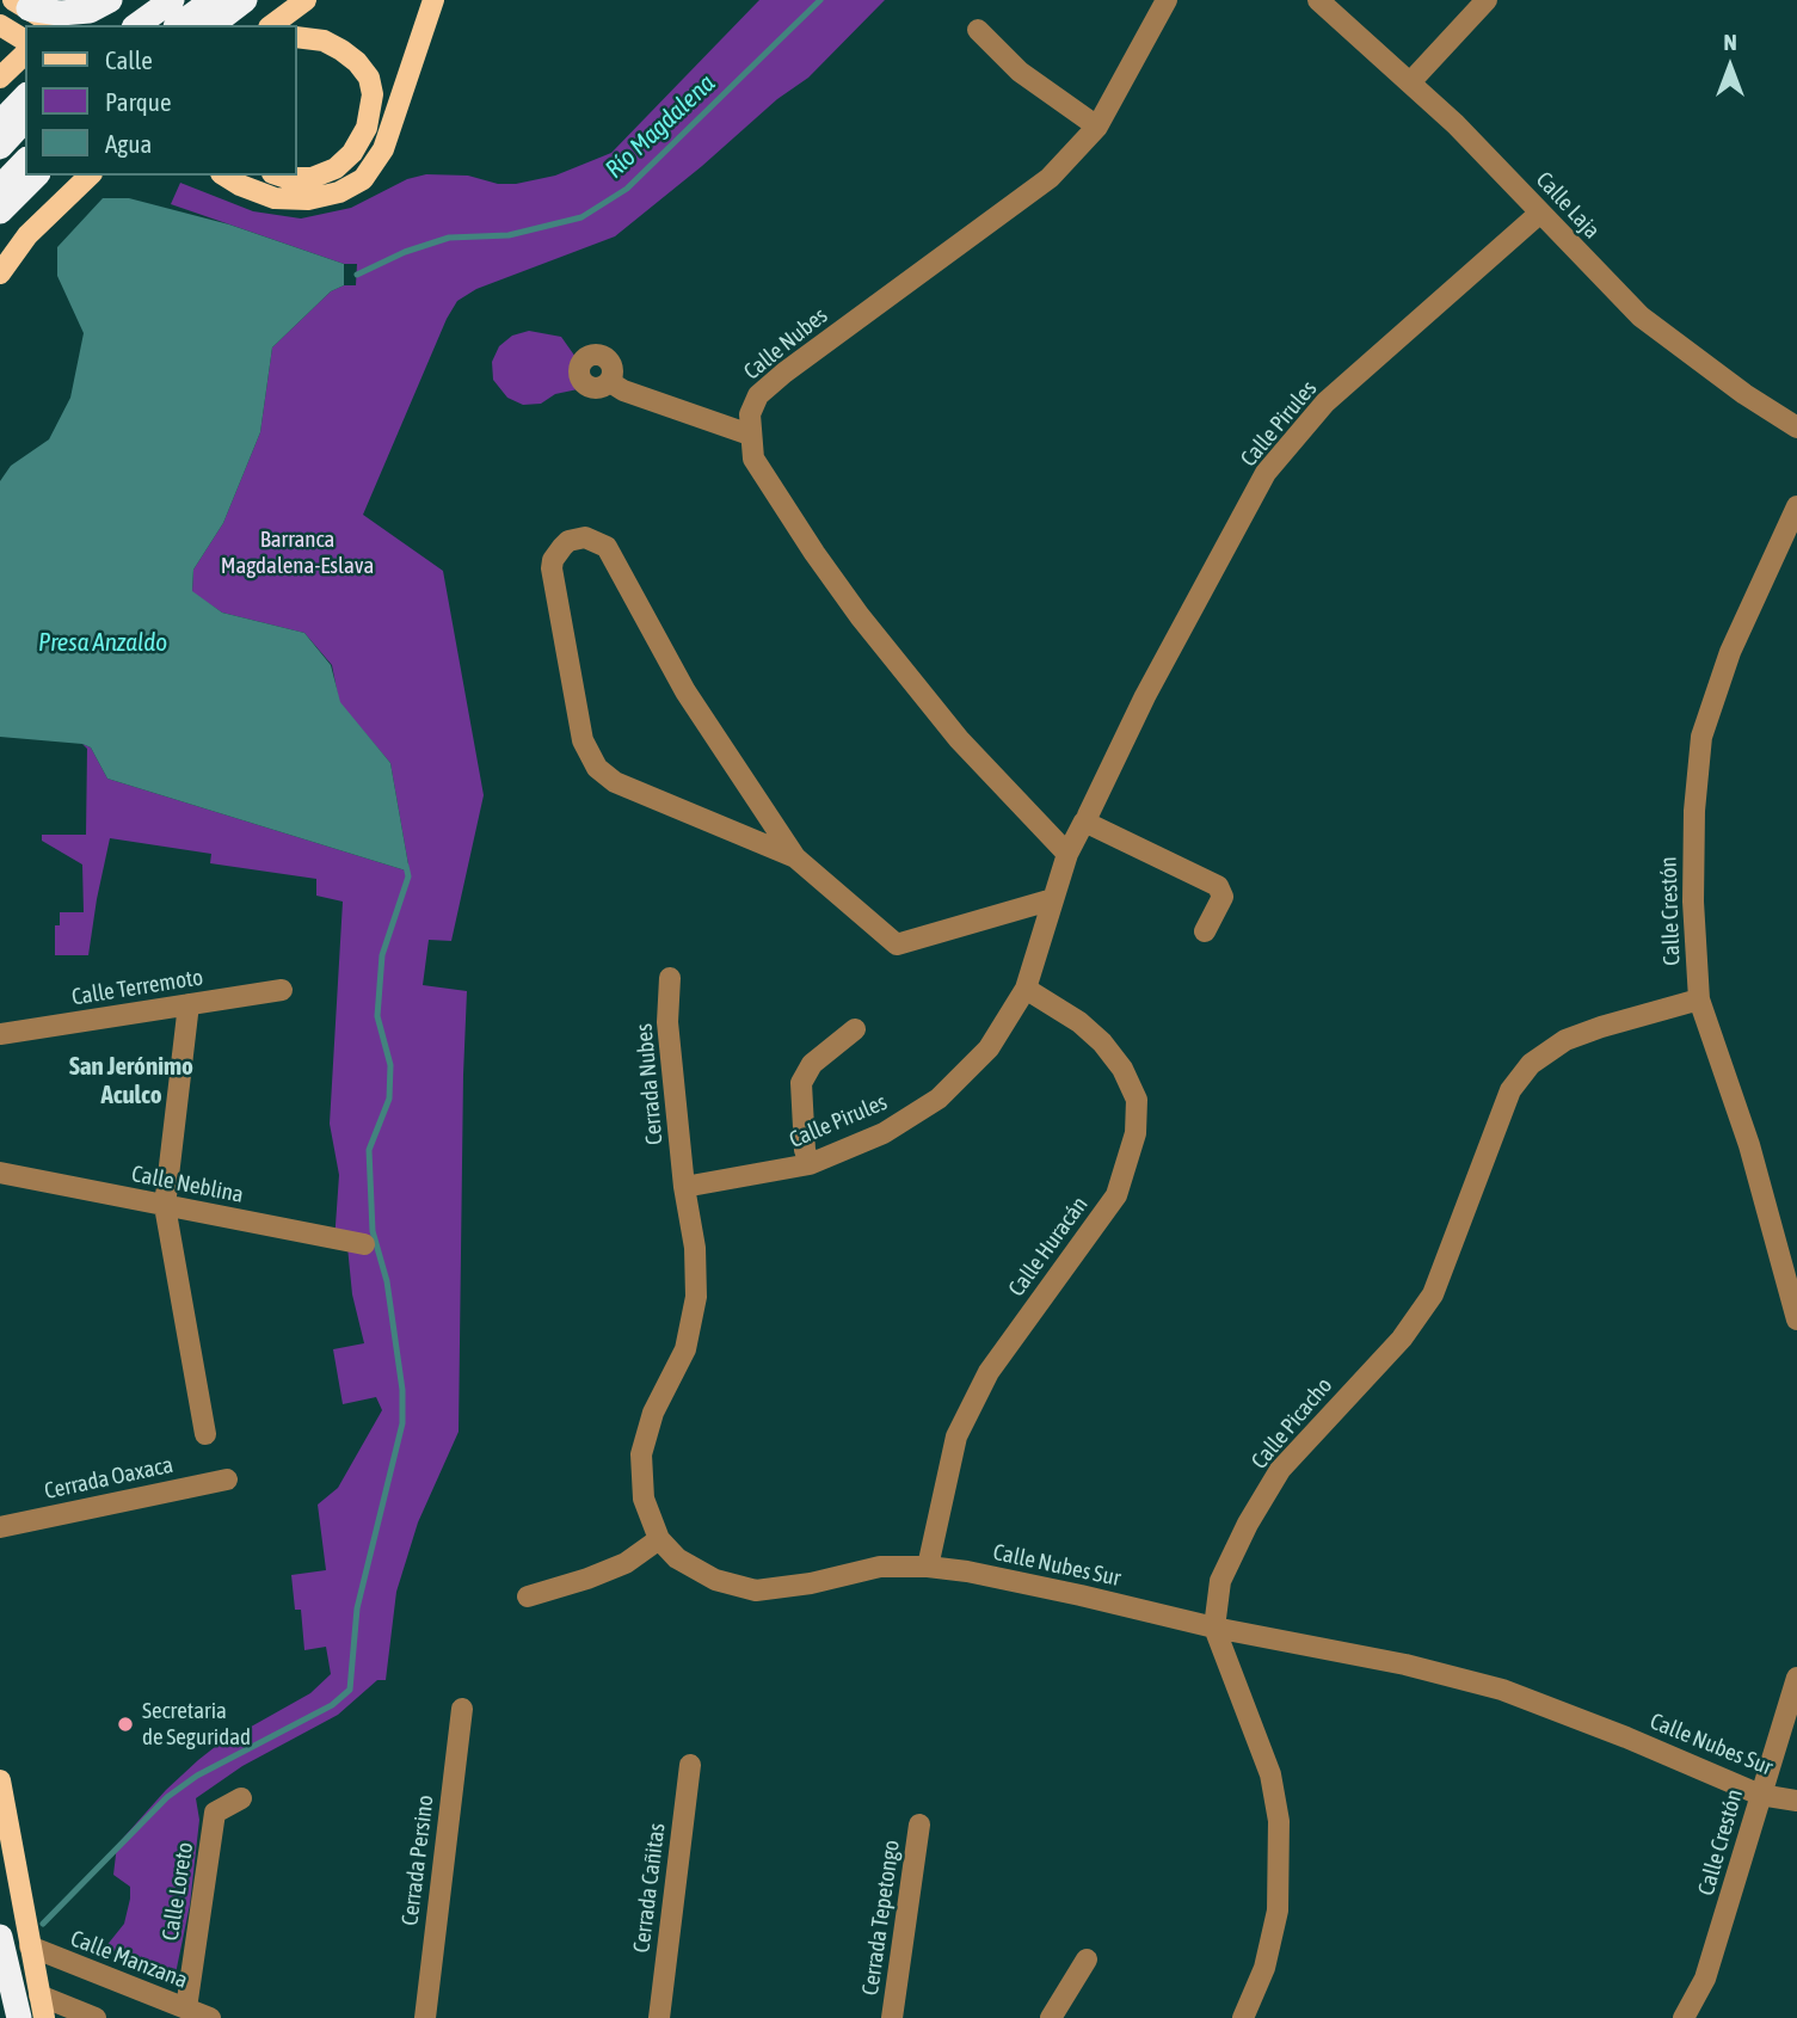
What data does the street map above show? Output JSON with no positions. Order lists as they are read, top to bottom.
{
  "streets": {
    "street": [
      "Calle Laja",
      "Calle Nubes",
      "Calle Pirules",
      "Calle Crestón",
      "Calle Terremoto",
      "Cerrada Nubes",
      "Calle Neblina",
      "Calle Huracán",
      "Calle Picacho",
      "Cerrada Oaxaca",
      "Calle Nubes Sur",
      "Cerrada Persino",
      "Cerrada Cañitas",
      "Calle Loreto",
      "Cerrada Tepetongo",
      "Calle Manzana"
    ]
  },
  "crossings": [
    ["Calle Laja", "Calle Pirules"],
    ["Calle Pirules", "Cerrada Nubes"],
    ["Calle Pirules", "Calle Huracán"],
    ["Calle Pirules", "Calle Nubes Sur"],
    ["Calle Crestón", "Calle Picacho"],
    ["Calle Crestón", "Calle Nubes Sur"],
    ["Cerrada Nubes", "Calle Nubes Sur"],
    ["Calle Huracán", "Calle Nubes Sur"],
    ["Calle Picacho", "Calle Nubes Sur"],
    ["Calle Loreto", "Calle Manzana"]
  ],
  "districts": ["San Jerónimo Aculco"],
  "water": ["Río Magdalena", "Presa Anzaldo"],
  "parks": ["Barranca Magdalena-Eslava"],
  "places": ["Secretaria de Seguridad"],
  "legend": ["Calle", "Parque", "Agua"],
  "north": "top"
}
